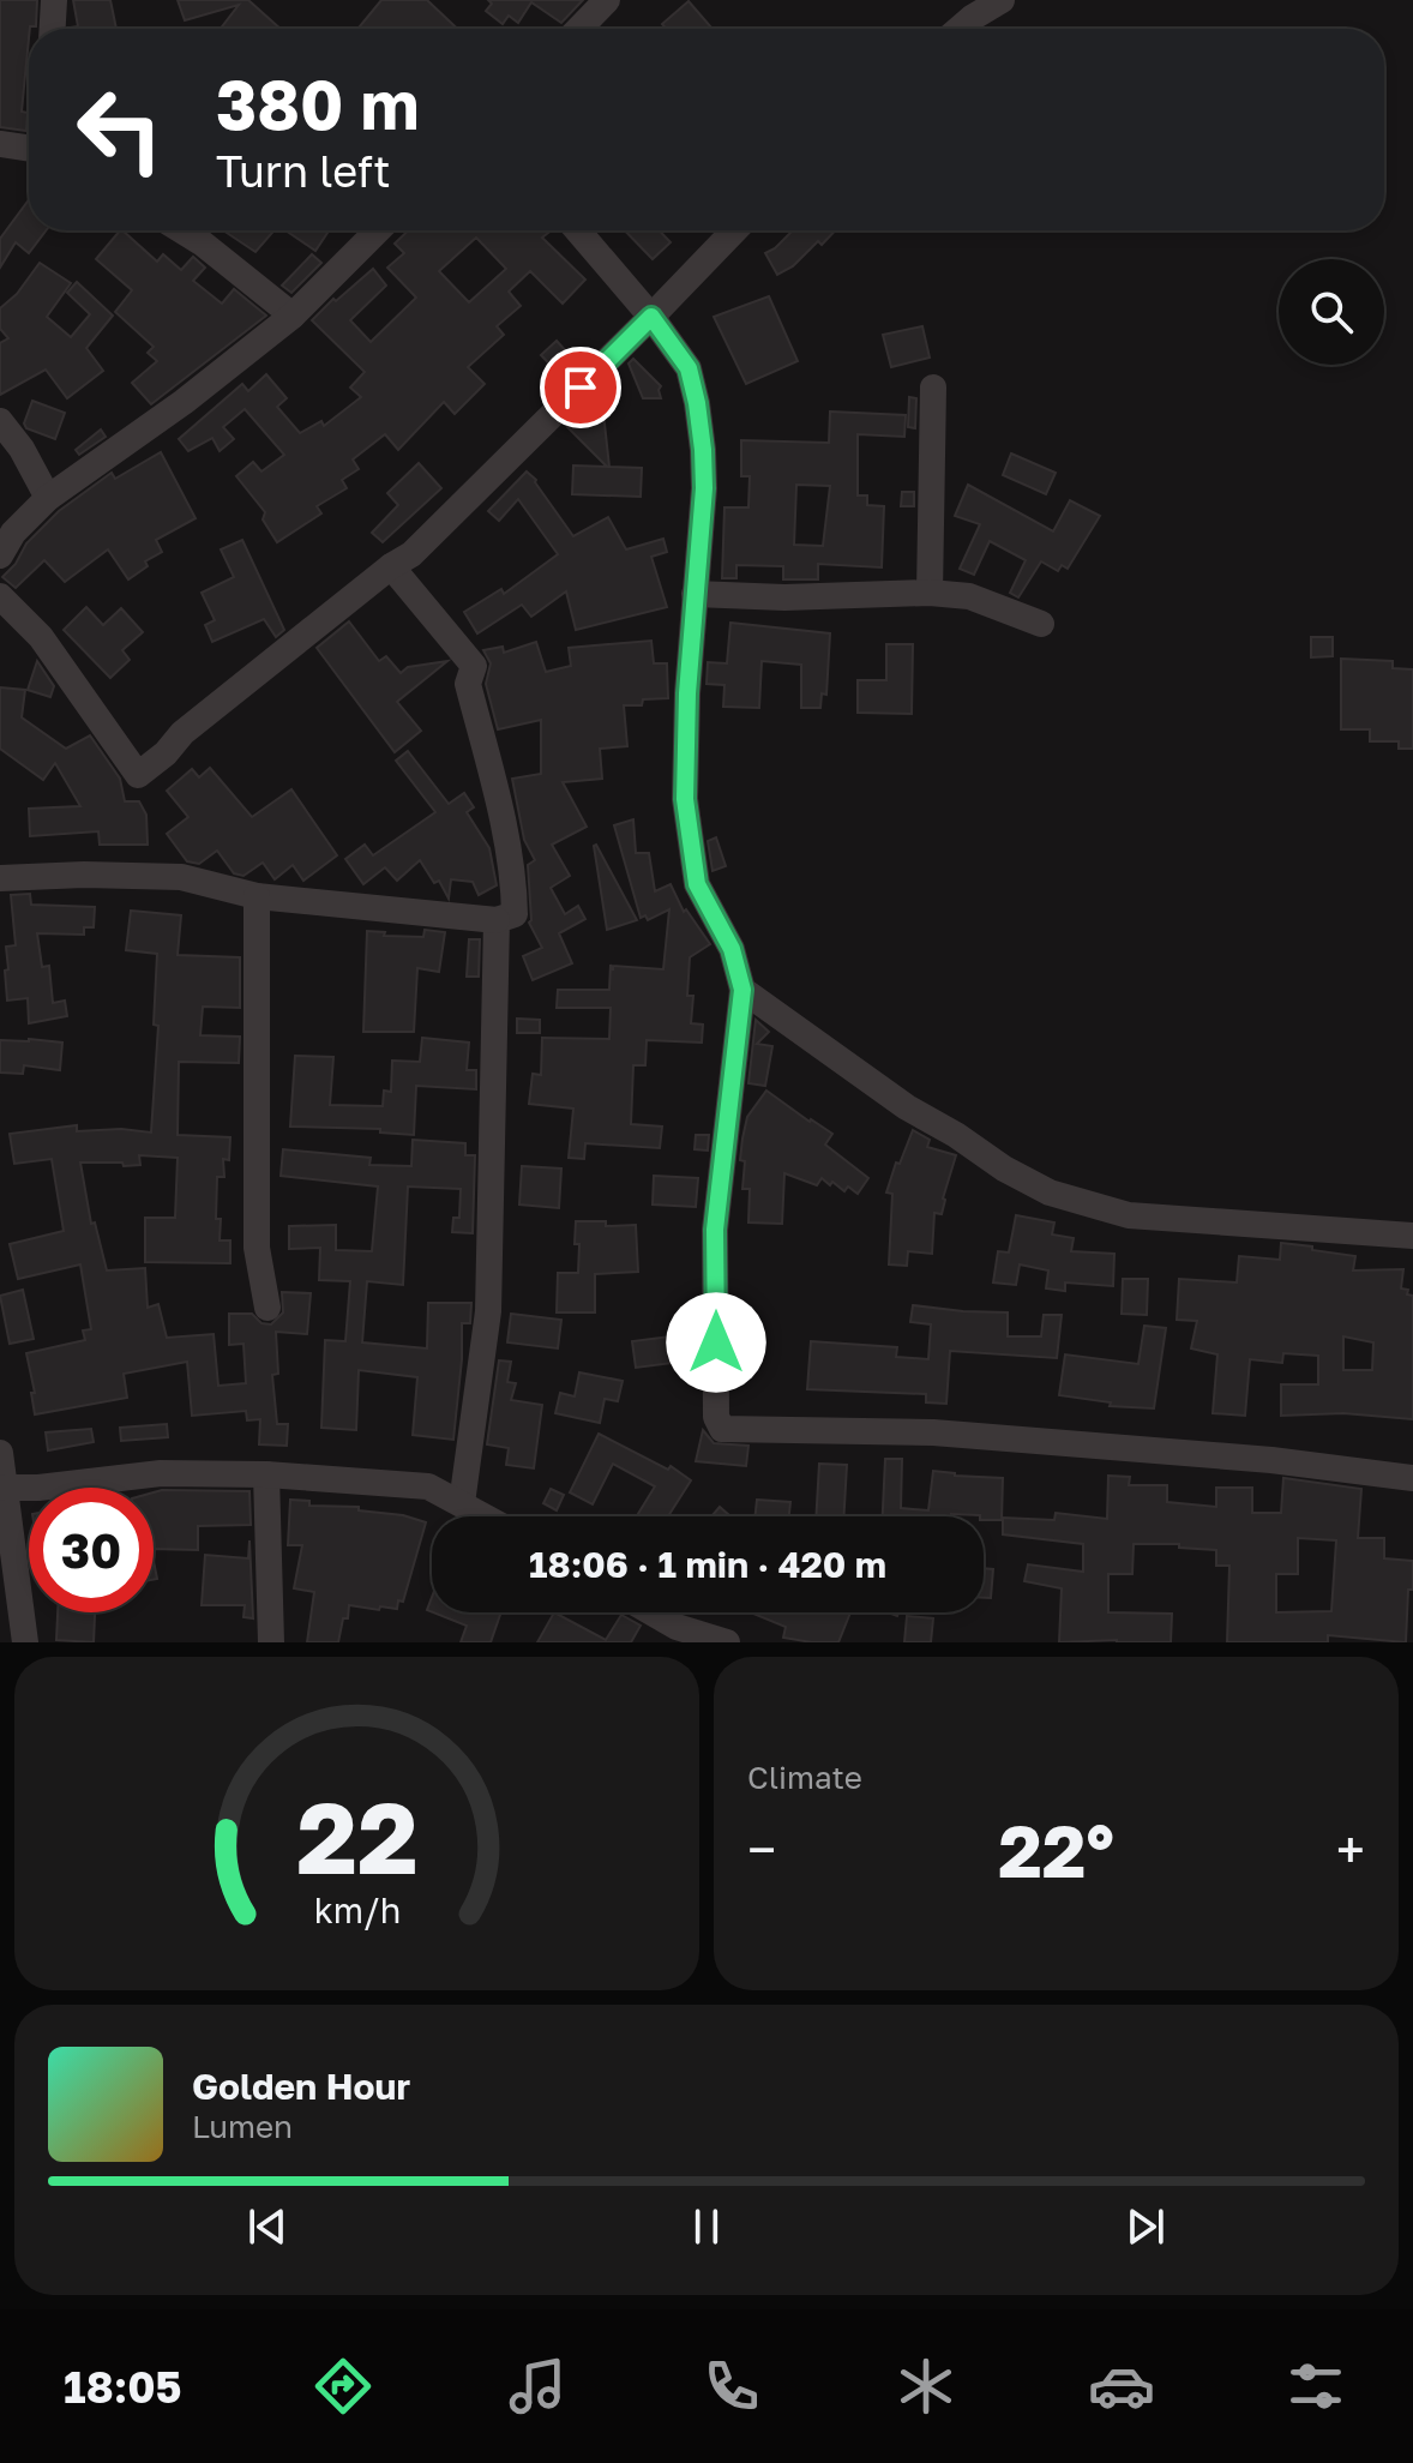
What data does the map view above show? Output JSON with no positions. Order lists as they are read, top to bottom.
{
  "page": {
    "turn": ["380 m", "Turn left"],
    "limit": "30",
    "trip": "18:06 · 1 min · 420 m",
    "tile": "Climate",
    "heat": ["−", "22°", "+"],
    "song": ["Golden Hour", "Lumen"],
    "tabs": "18:05",
    "gauge": ["22", "km/h"]
  }
}
